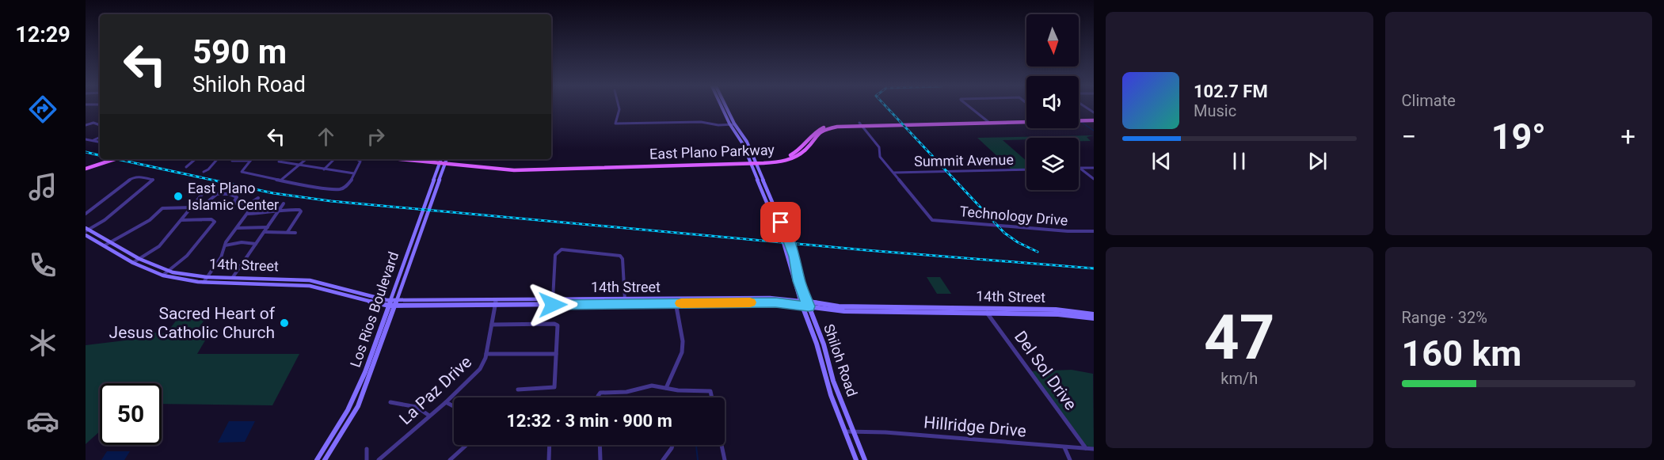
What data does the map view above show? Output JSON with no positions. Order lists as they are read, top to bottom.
{
  "streets": {
    "main road": [
      "East Plano Parkway",
      "14th Street",
      "Los Rios Boulevard",
      "Shiloh Road"
    ],
    "street": [
      "Summit Avenue",
      "Technology Drive",
      "Del Sol Drive",
      "La Paz Drive",
      "Hillridge Drive"
    ]
  },
  "crossings": [
    ["East Plano Parkway", "Los Rios Boulevard"],
    ["East Plano Parkway", "Shiloh Road"],
    ["Summit Avenue", "Technology Drive"],
    ["14th Street", "Los Rios Boulevard"],
    ["14th Street", "Shiloh Road"],
    ["14th Street", "Del Sol Drive"],
    ["14th Street", "La Paz Drive"],
    ["Shiloh Road", "Hillridge Drive"],
    ["Del Sol Drive", "Hillridge Drive"]
  ],
  "places": ["East Plano Islamic Center", "Sacred Heart of Jesus Catholic Church"],
  "north": "bottom",
  "page": {
    "tabs": "12:29",
    "tile": [
      "Climate",
      ["47", "km/h"],
      ["Range · 32%", "160 km"]
    ],
    "turn": ["590 m", "Shiloh Road"],
    "song": ["102.7 FM", "Music"],
    "heat": ["−", "19°", "+"],
    "limit": "50",
    "trip": "12:32 · 3 min · 900 m"
  }
}
